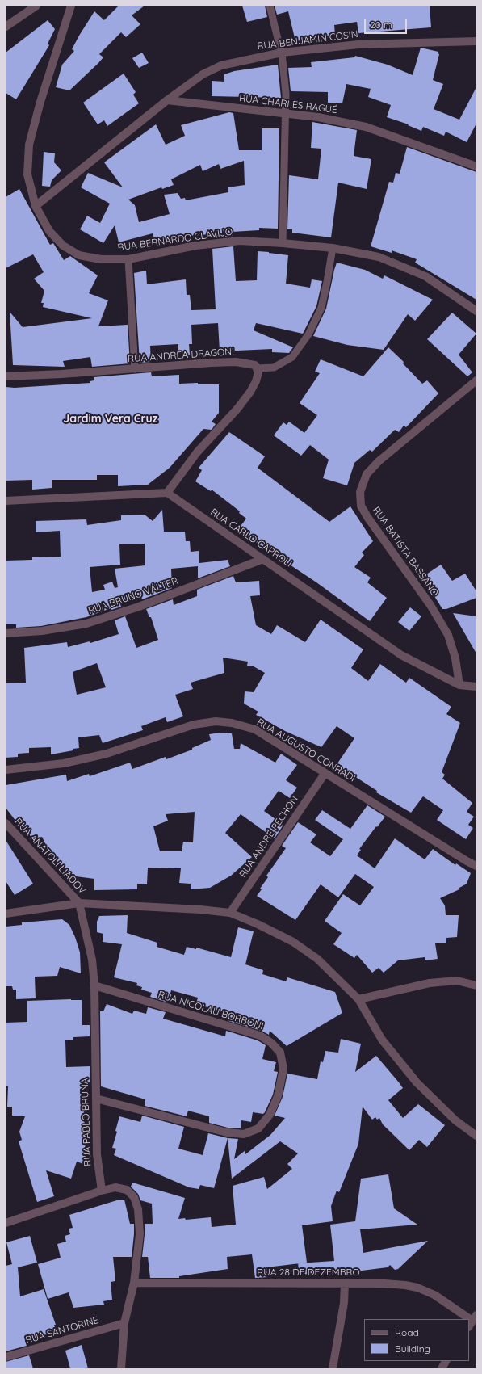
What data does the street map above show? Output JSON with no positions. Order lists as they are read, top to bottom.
{
  "streets": {
    "street": [
      "RUA BENJAMIN COSIN",
      "RUA CHARLES RAGUÉ",
      "RUA BERNARDO CLAVIJO",
      "RUA ANDREA DRAGONI",
      "RUA CARLO CAPROLI",
      "RUA BATISTA BASSANO",
      "RUA BRUNO VÁLTER",
      "RUA AUGUSTO CONRADI",
      "RUA ANDRÉ PECHON",
      "RUA ANATOLI LIADOV",
      "RUA NICOLAU BORBONI",
      "RUA PABLO BRUNA",
      "RUA 28 DE DEZEMBRO",
      "RUA SANTORINE"
    ]
  },
  "crossings": [
    ["RUA BENJAMIN COSIN", "RUA CHARLES RAGUÉ"],
    ["RUA BENJAMIN COSIN", "RUA BERNARDO CLAVIJO"],
    ["RUA CARLO CAPROLI", "RUA BATISTA BASSANO"],
    ["RUA CARLO CAPROLI", "RUA BRUNO VÁLTER"],
    ["RUA AUGUSTO CONRADI", "RUA ANDRÉ PECHON"],
    ["RUA ANATOLI LIADOV", "RUA PABLO BRUNA"],
    ["RUA NICOLAU BORBONI", "RUA PABLO BRUNA"]
  ],
  "districts": ["Jardim Vera Cruz"],
  "legend": ["Road", "Building"],
  "scale_bar": "20 m"
}
